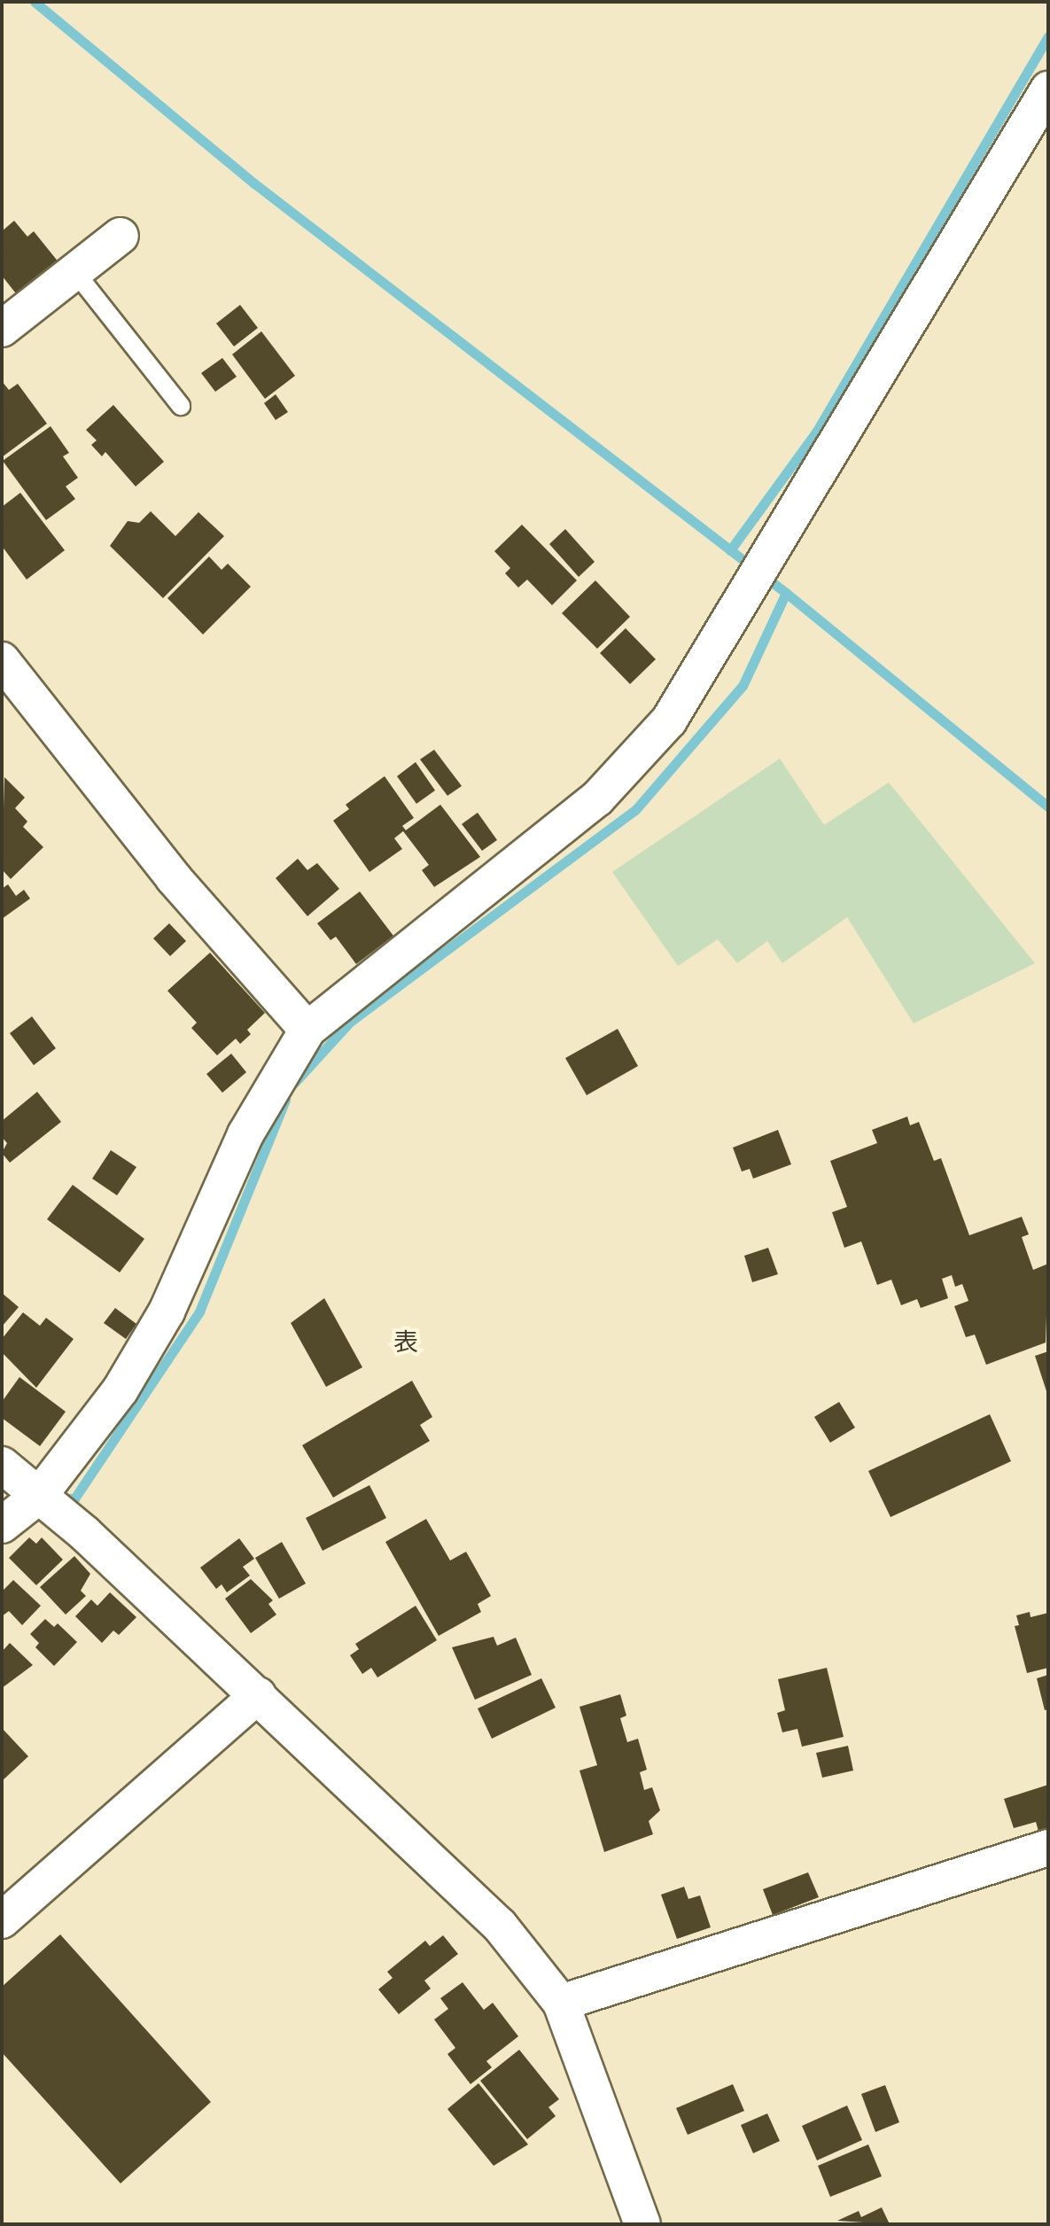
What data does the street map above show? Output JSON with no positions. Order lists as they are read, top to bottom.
{
  "districts": ["表"]
}
